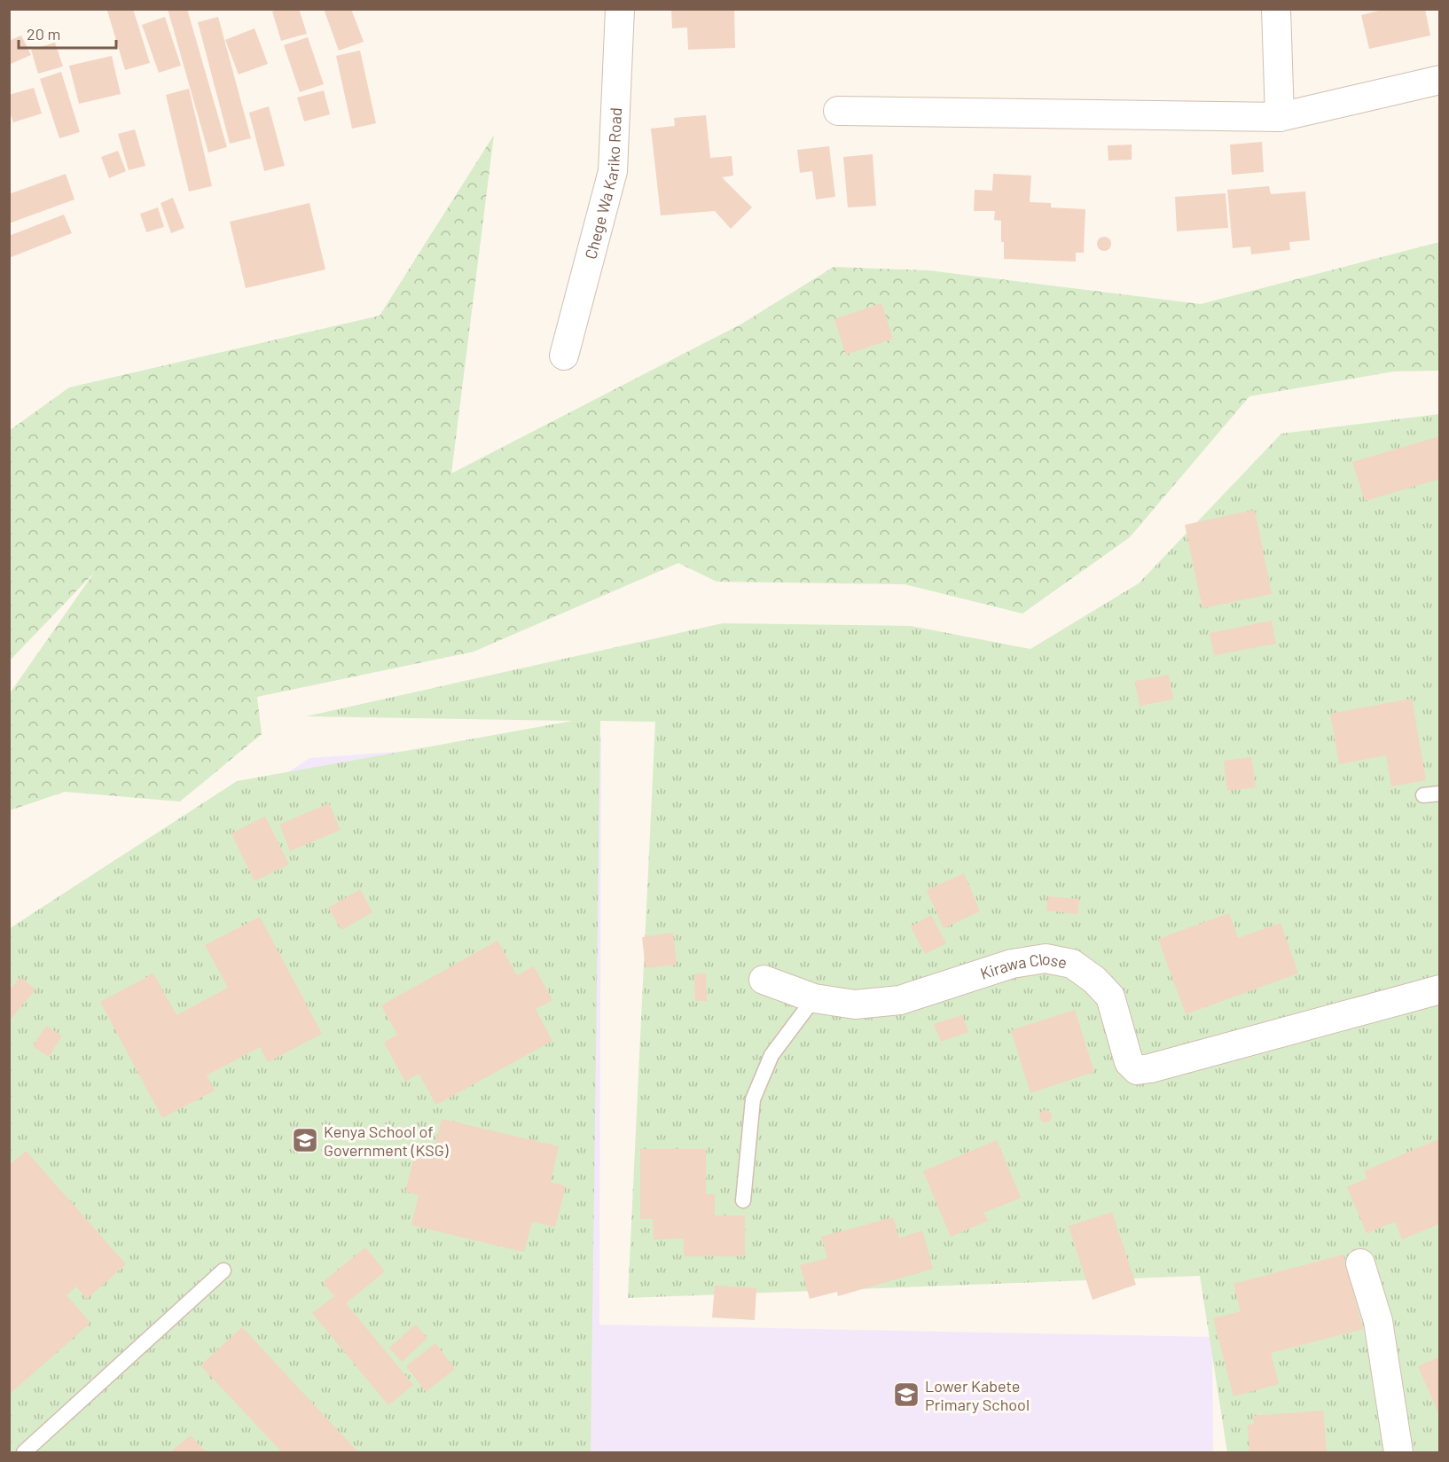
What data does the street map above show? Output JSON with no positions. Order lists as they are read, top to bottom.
{
  "streets": {
    "street": ["Chege Wa Kariko Road", "Kirawa Close"]
  },
  "places": {
    "school or university": ["Kenya School of Government (KSG)", "Lower Kabete Primary School"]
  },
  "scale_bar": "20 m"
}
